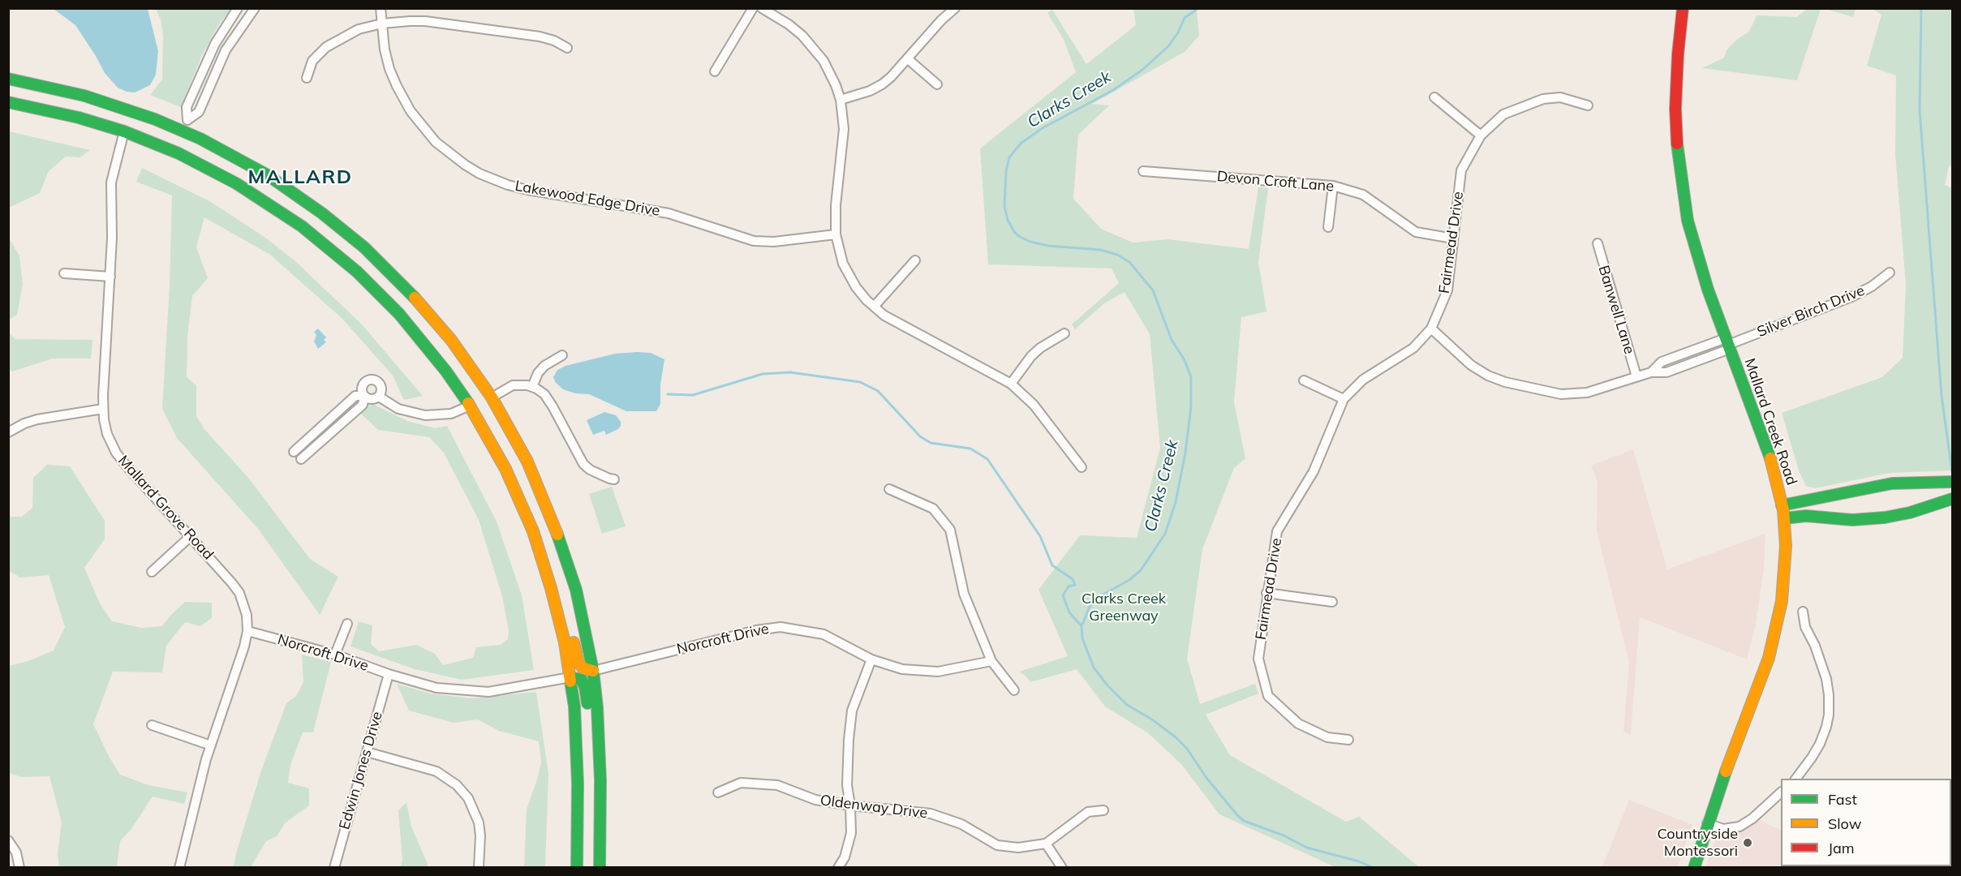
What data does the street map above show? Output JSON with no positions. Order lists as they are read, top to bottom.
{
  "streets": {
    "main road": ["Mallard Creek Road"],
    "street": [
      "Devon Croft Lane",
      "Lakewood Edge Drive",
      "Fairmead Drive",
      "Banwell Lane",
      "Silver Birch Drive",
      "Mallard Grove Road",
      "Norcroft Drive",
      "Edwin Jones Drive",
      "Oldenway Drive"
    ]
  },
  "crossings": [
    ["Devon Croft Lane", "Fairmead Drive"],
    ["Fairmead Drive", "Silver Birch Drive"],
    ["Banwell Lane", "Silver Birch Drive"],
    ["Silver Birch Drive", "Mallard Creek Road"],
    ["Mallard Grove Road", "Norcroft Drive"],
    ["Norcroft Drive", "Edwin Jones Drive"]
  ],
  "districts": ["MALLARD"],
  "water": ["Clarks Creek"],
  "parks": ["Clarks Creek Greenway"],
  "places": ["Countryside Montessori"],
  "legend": ["Fast", "Slow", "Jam"]
}
